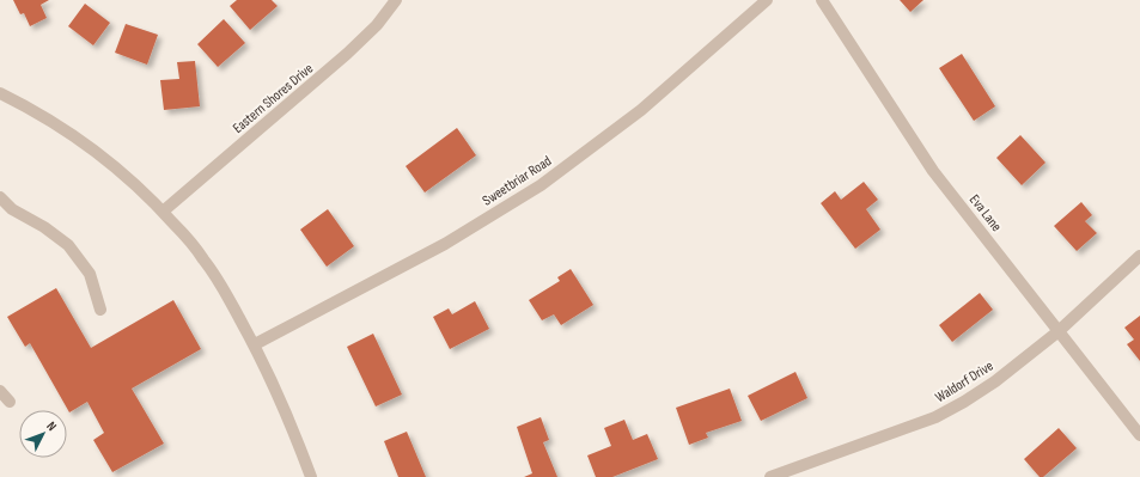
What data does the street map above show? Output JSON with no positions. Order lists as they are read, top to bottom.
{
  "streets": {
    "street": [
      "Eastern Shores Drive",
      "Sweetbriar Road",
      "Eva Lane",
      "Waldorf Drive"
    ]
  },
  "crossings": [
    ["Eva Lane", "Waldorf Drive"]
  ],
  "north": "top right"
}
